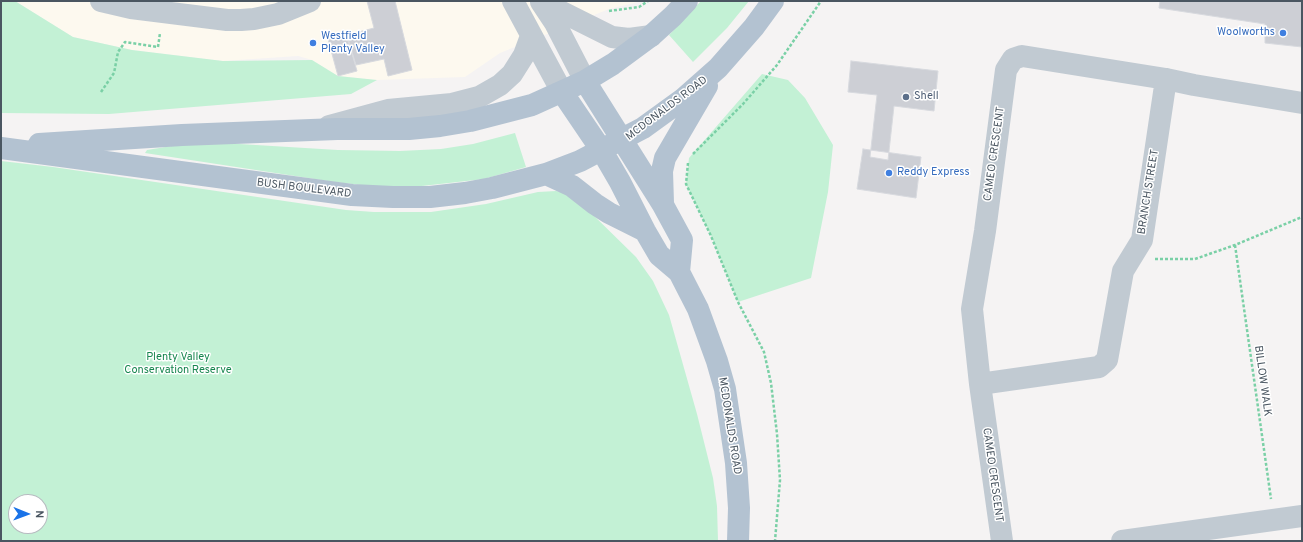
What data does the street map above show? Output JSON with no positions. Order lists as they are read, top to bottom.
{
  "streets": {
    "main road": ["MCDONALDS ROAD", "BUSH BOULEVARD"],
    "street": ["CAMEO CRESCENT", "BRANCH STREET"],
    "path": ["BILLOW WALK"]
  },
  "crossings": [
    ["MCDONALDS ROAD", "BUSH BOULEVARD"],
    ["CAMEO CRESCENT", "BRANCH STREET"]
  ],
  "parks": ["Plenty Valley Conservation Reserve"],
  "places": [
    "Woolworths",
    "Westfield Plenty Valley",
    "Shell",
    "Reddy Express"
  ],
  "north": "right"
}
